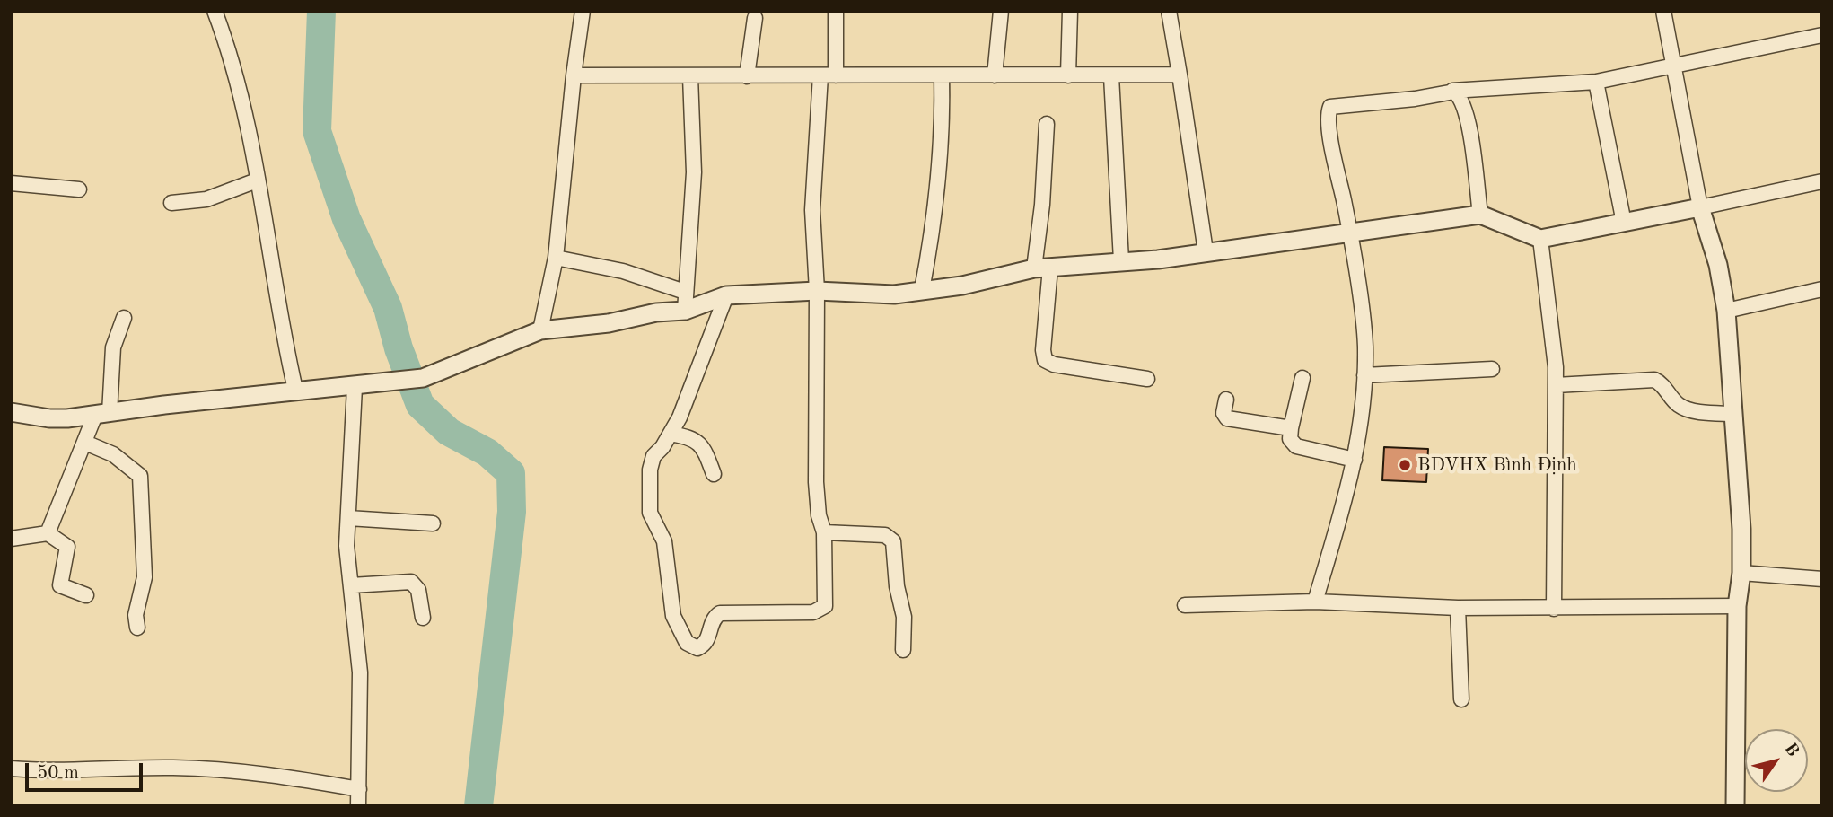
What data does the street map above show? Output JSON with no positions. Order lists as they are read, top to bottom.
{
  "places": ["BDVHX Bình Định"],
  "scale_bar": "50 m",
  "north": "top right"
}
